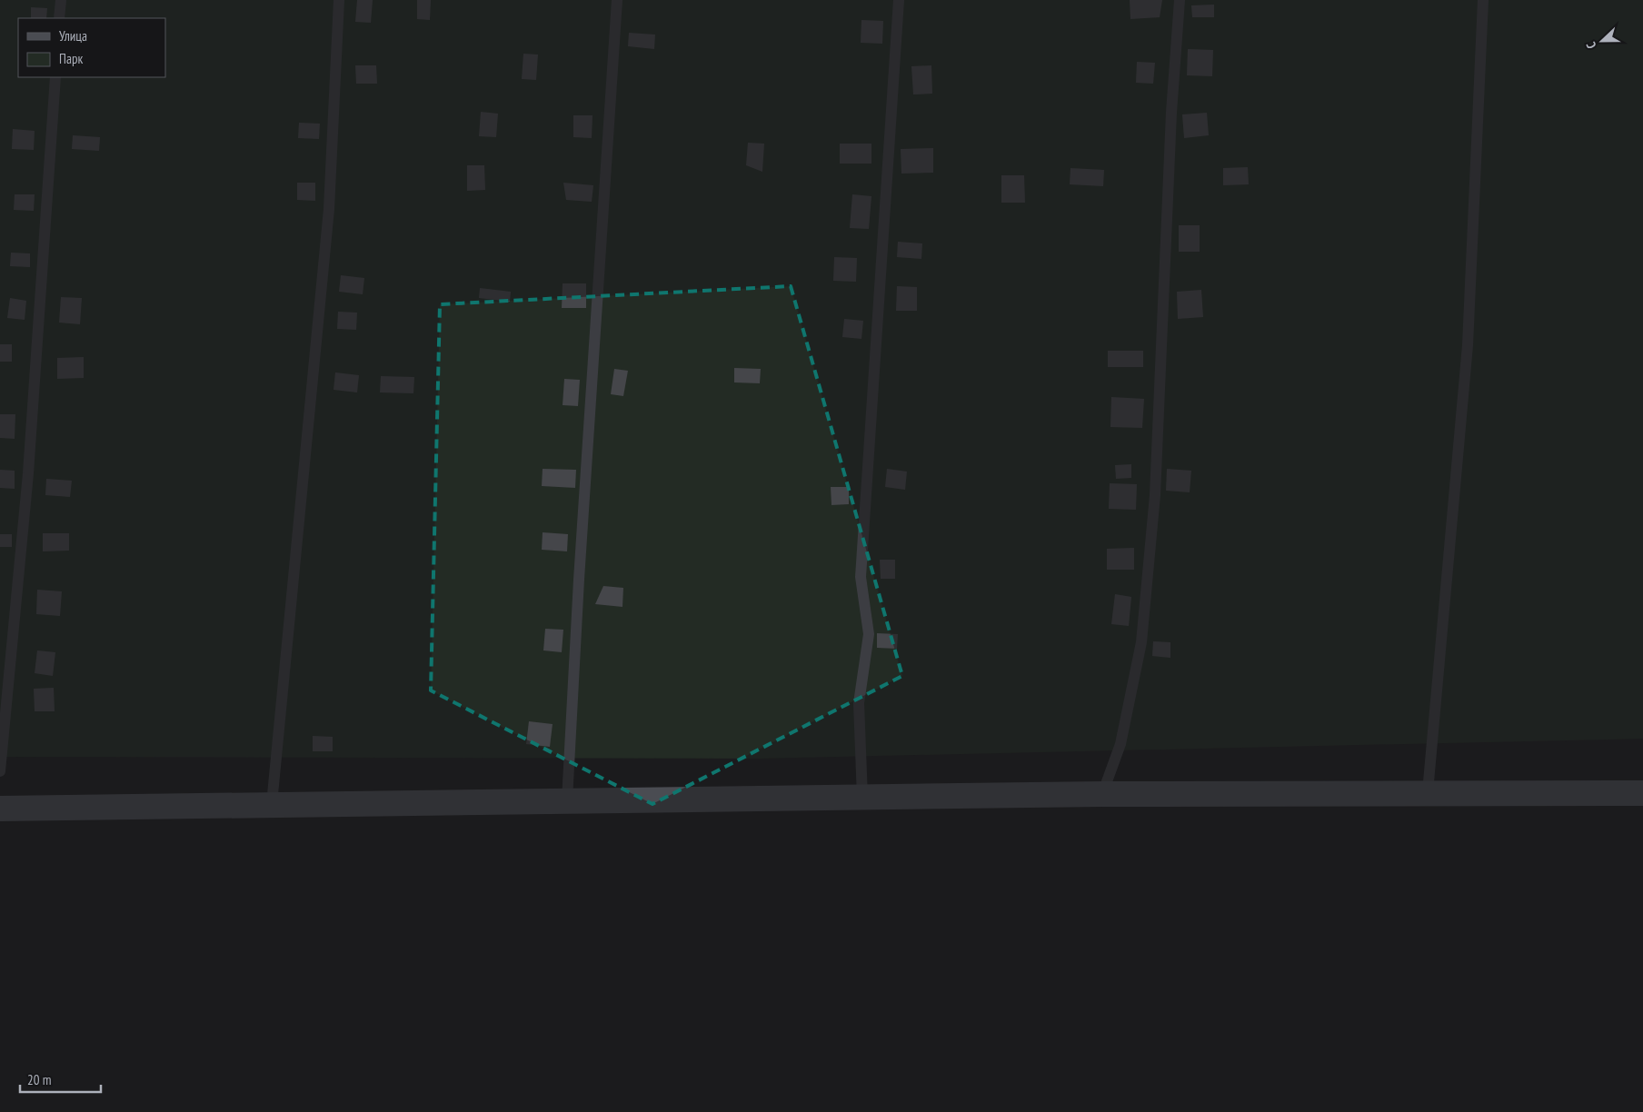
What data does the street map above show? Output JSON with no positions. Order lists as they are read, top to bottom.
{
  "legend": ["Улица", "Парк"],
  "scale_bar": "20 m",
  "north": "left"
}
